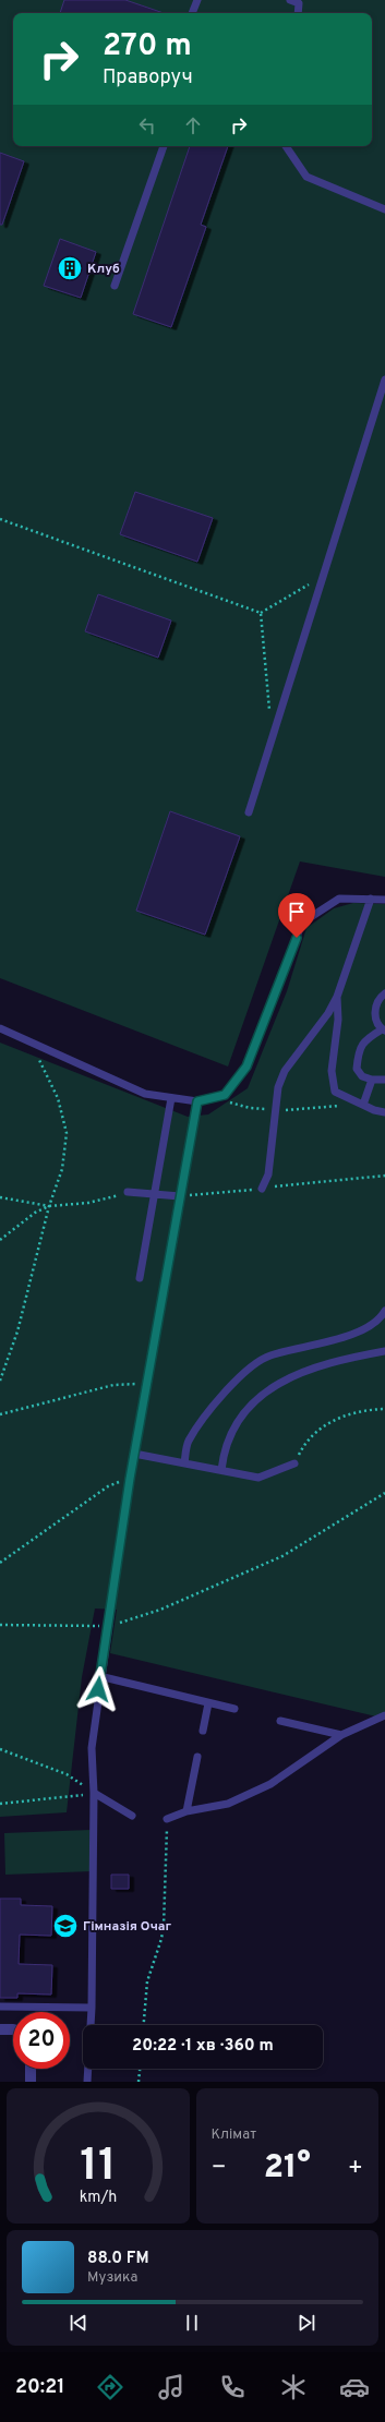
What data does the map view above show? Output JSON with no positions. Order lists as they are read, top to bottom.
{
  "places": {
    "building": ["Клуб"],
    "school or university": ["Гімназія Очаг"]
  },
  "page": {
    "turn": ["270 m", "Праворуч"],
    "limit": "20",
    "trip": "20:22 · 1 хв · 360 m",
    "tile": "Клімат",
    "heat": ["−", "21°", "+"],
    "song": ["88.0 FM", "Музика"],
    "tabs": "20:21",
    "gauge": ["11", "km/h"]
  }
}
